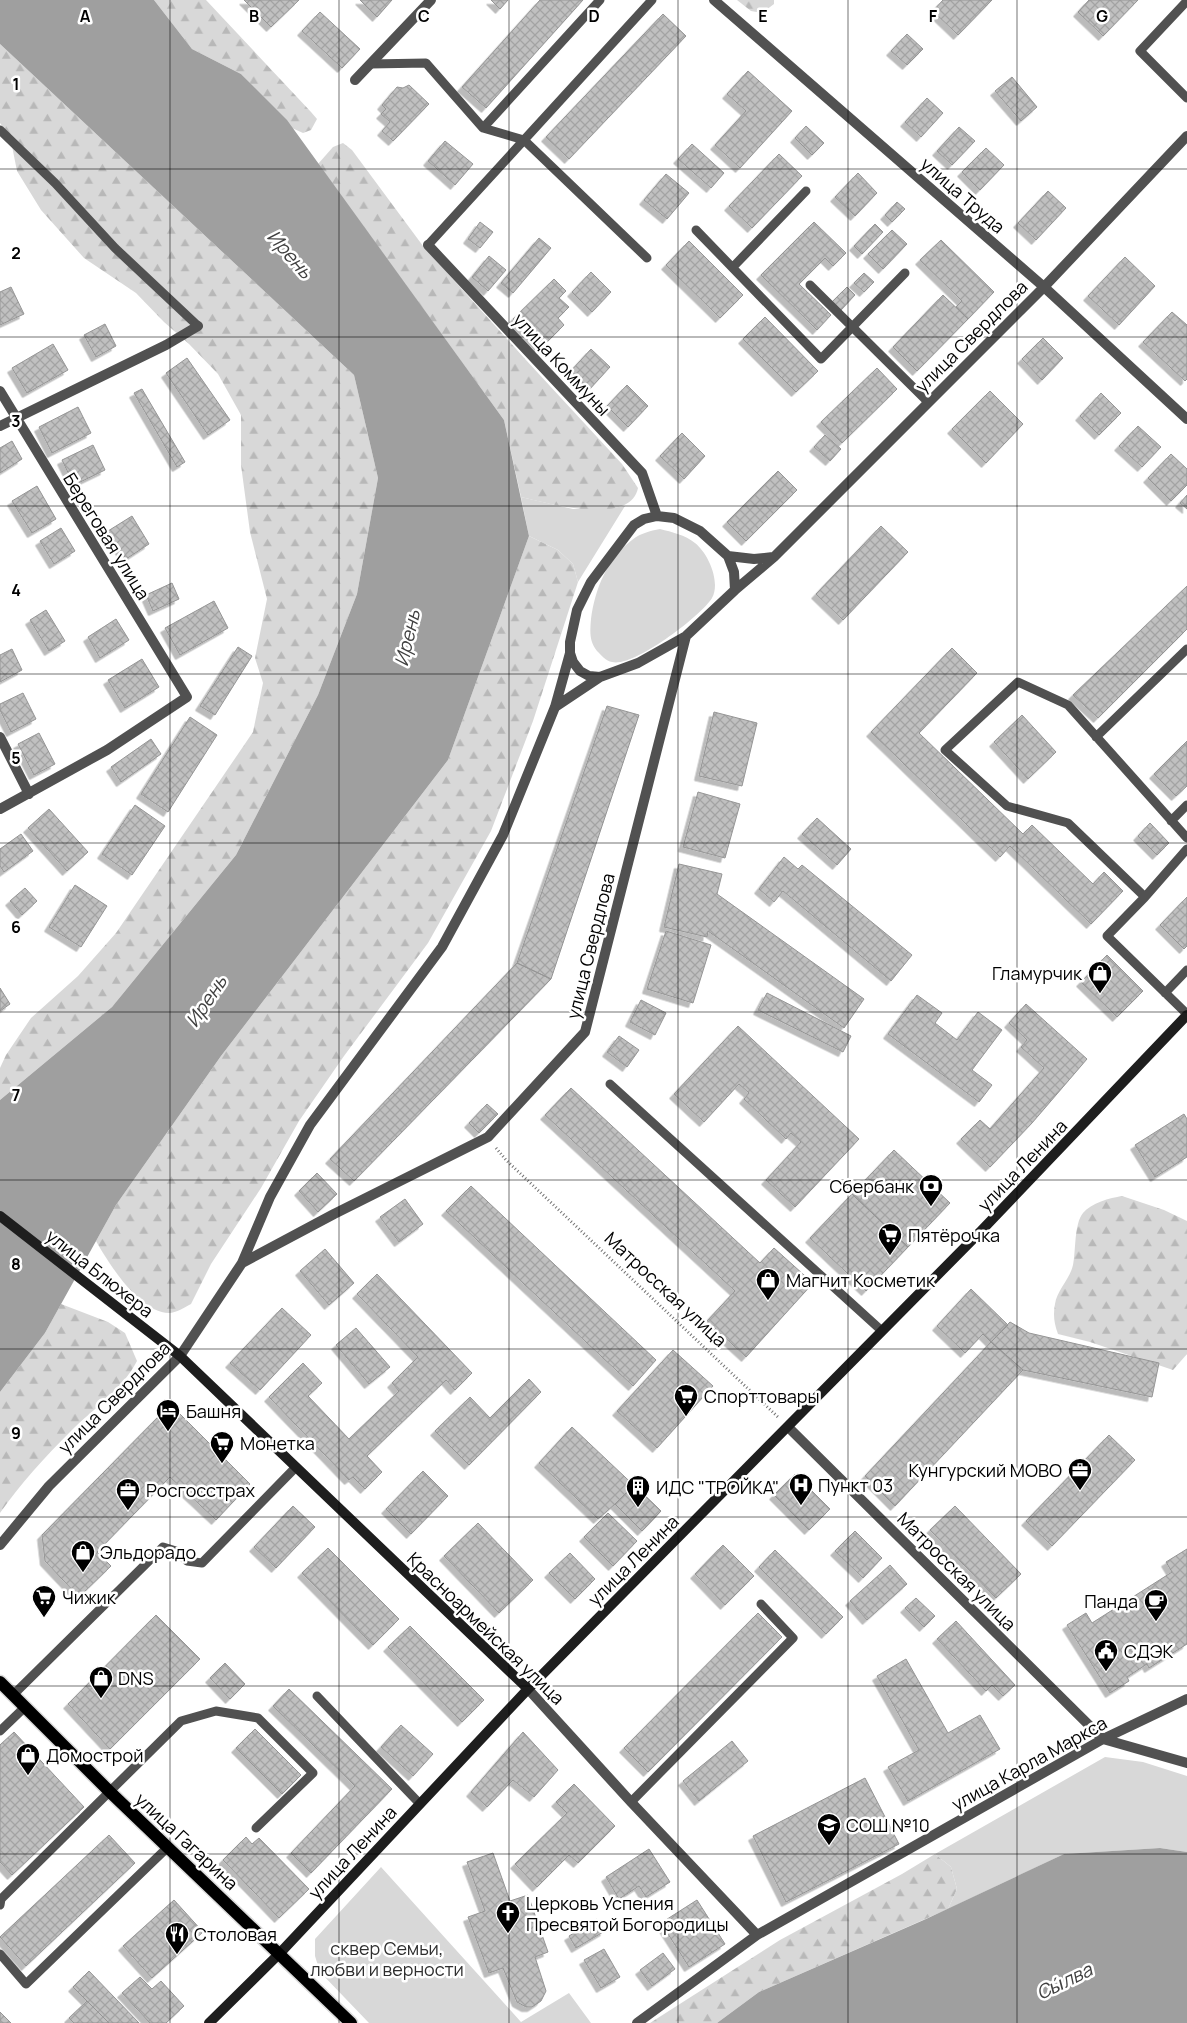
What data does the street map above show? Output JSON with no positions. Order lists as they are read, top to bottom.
{
  "streets": {
    "main road": ["улица Гагарина"],
    "street": [
      "улица Труда",
      "улица Свердлова",
      "улица Коммуны",
      "Береговая улица",
      "улица Ленина",
      "улица Блюхера",
      "Матросская улица",
      "Красноармейская улица",
      "улица Карла Маркса"
    ]
  },
  "crossings": [
    ["улица Труда", "улица Свердлова"],
    ["улица Свердлова", "улица Коммуны"],
    ["улица Свердлова", "улица Блюхера"],
    ["улица Свердлова", "Матросская улица"],
    ["улица Свердлова", "Красноармейская улица"],
    ["улица Ленина", "Матросская улица"],
    ["улица Ленина", "Красноармейская улица"],
    ["улица Ленина", "улица Гагарина"],
    ["улица Блюхера", "Красноармейская улица"],
    ["Матросская улица", "улица Карла Маркса"],
    ["Красноармейская улица", "улица Карла Маркса"]
  ],
  "water": ["Ирень", "Сы́лва"],
  "parks": ["сквер Семьи, любви и верности"],
  "places": {
    "shop": [
      "Гламурчик",
      "Магнит Косметик",
      "Эльдорадо",
      "DNS",
      "Домострой"
    ],
    "bank": ["Сбербанк"],
    "supermarket": [
      "Пятёрочка",
      "Спорттовары",
      "Монетка",
      "Чижик"
    ],
    "hotel": ["Башня"],
    "office": ["Кунгурский МОВО", "Росгосстрах"],
    "hospital": ["Пункт 03"],
    "building": ["ИДС \"ТРОЙКА\""],
    "cafe": ["Панда"],
    "public building": ["СДЭК"],
    "school or university": ["СОШ №10"],
    "church": ["Церковь Успения Пресвятой Богородицы"],
    "restaurant": ["Столовая"]
  },
  "grid": {
    "columns": [
      "A",
      "B",
      "C",
      "D",
      "E",
      "F",
      "G"
    ],
    "rows": [
      "1",
      "2",
      "3",
      "4",
      "5",
      "6",
      "7",
      "8",
      "9"
    ]
  }
}
